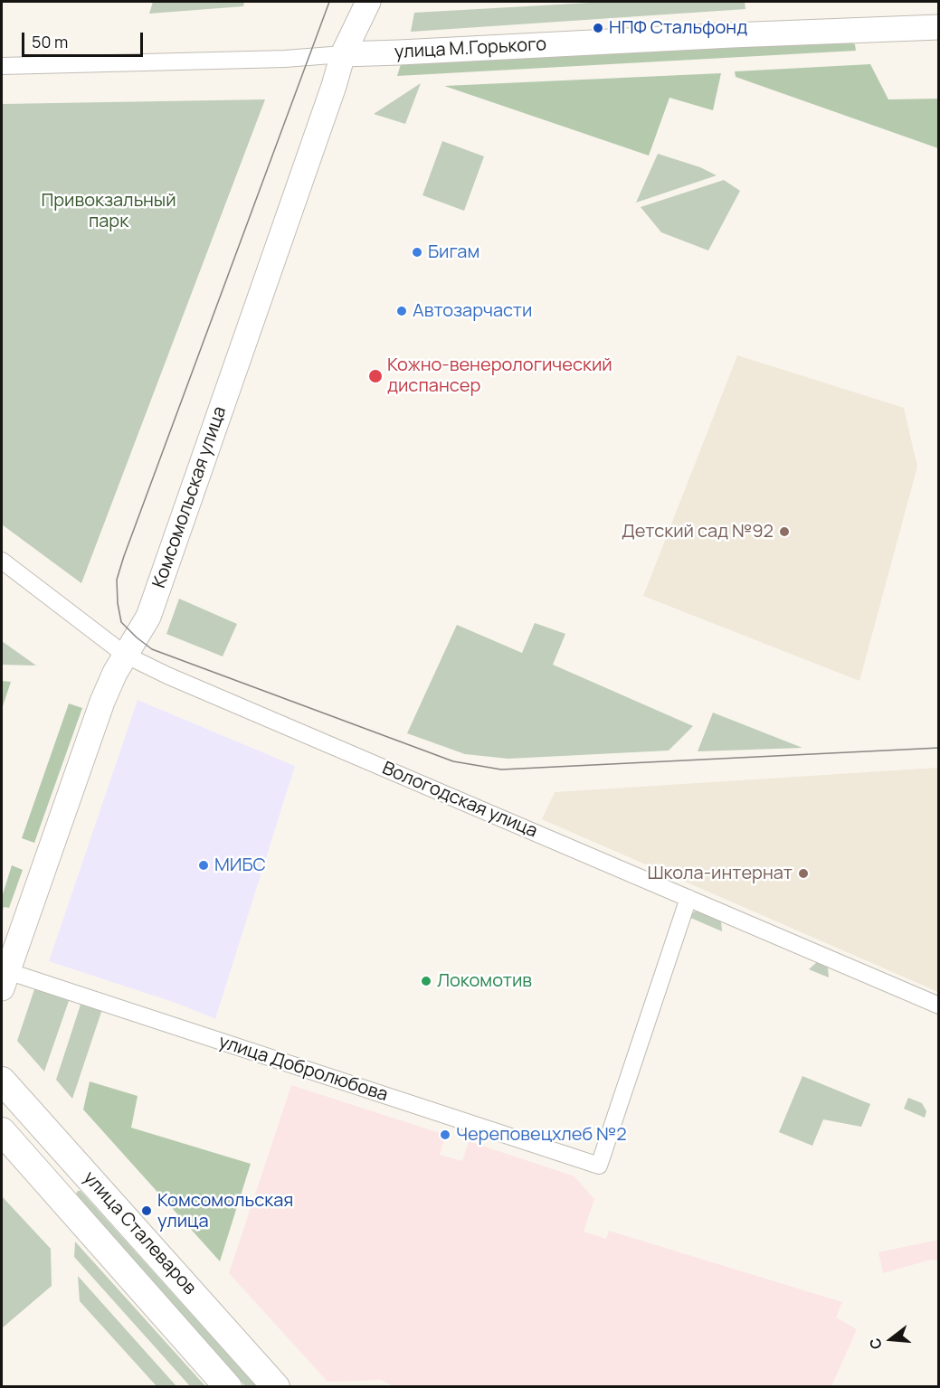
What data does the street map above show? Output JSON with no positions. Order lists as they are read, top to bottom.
{
  "streets": {
    "main road": ["улица Сталеваров"],
    "street": [
      "улица М.Горького",
      "Комсомольская улица",
      "Вологодская улица",
      "улица Добролюбова"
    ]
  },
  "crossings": [
    ["улица М.Горького", "Комсомольская улица"],
    ["Комсомольская улица", "Вологодская улица"],
    ["Комсомольская улица", "улица Добролюбова"],
    ["Вологодская улица", "улица Добролюбова"]
  ],
  "parks": ["Привокзальный парк"],
  "places": [
    "НПФ Стальфонд",
    "Бигам",
    "Автозарчасти",
    "Кожно-венерологический диспансер",
    "Детский сад №92",
    "МИБС",
    "Школа-интернат",
    "Локомотив",
    "Череповецхлеб №2",
    "Комсомольская улица"
  ],
  "scale_bar": "50 m",
  "north": "left"
}
